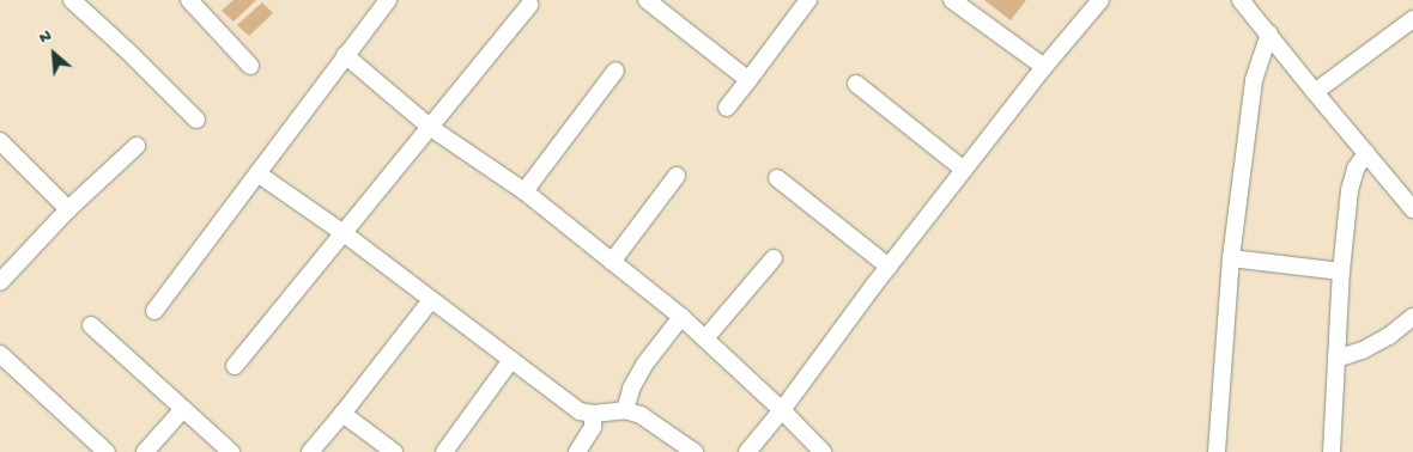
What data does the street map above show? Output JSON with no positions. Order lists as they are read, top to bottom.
{
  "north": "top left"
}
